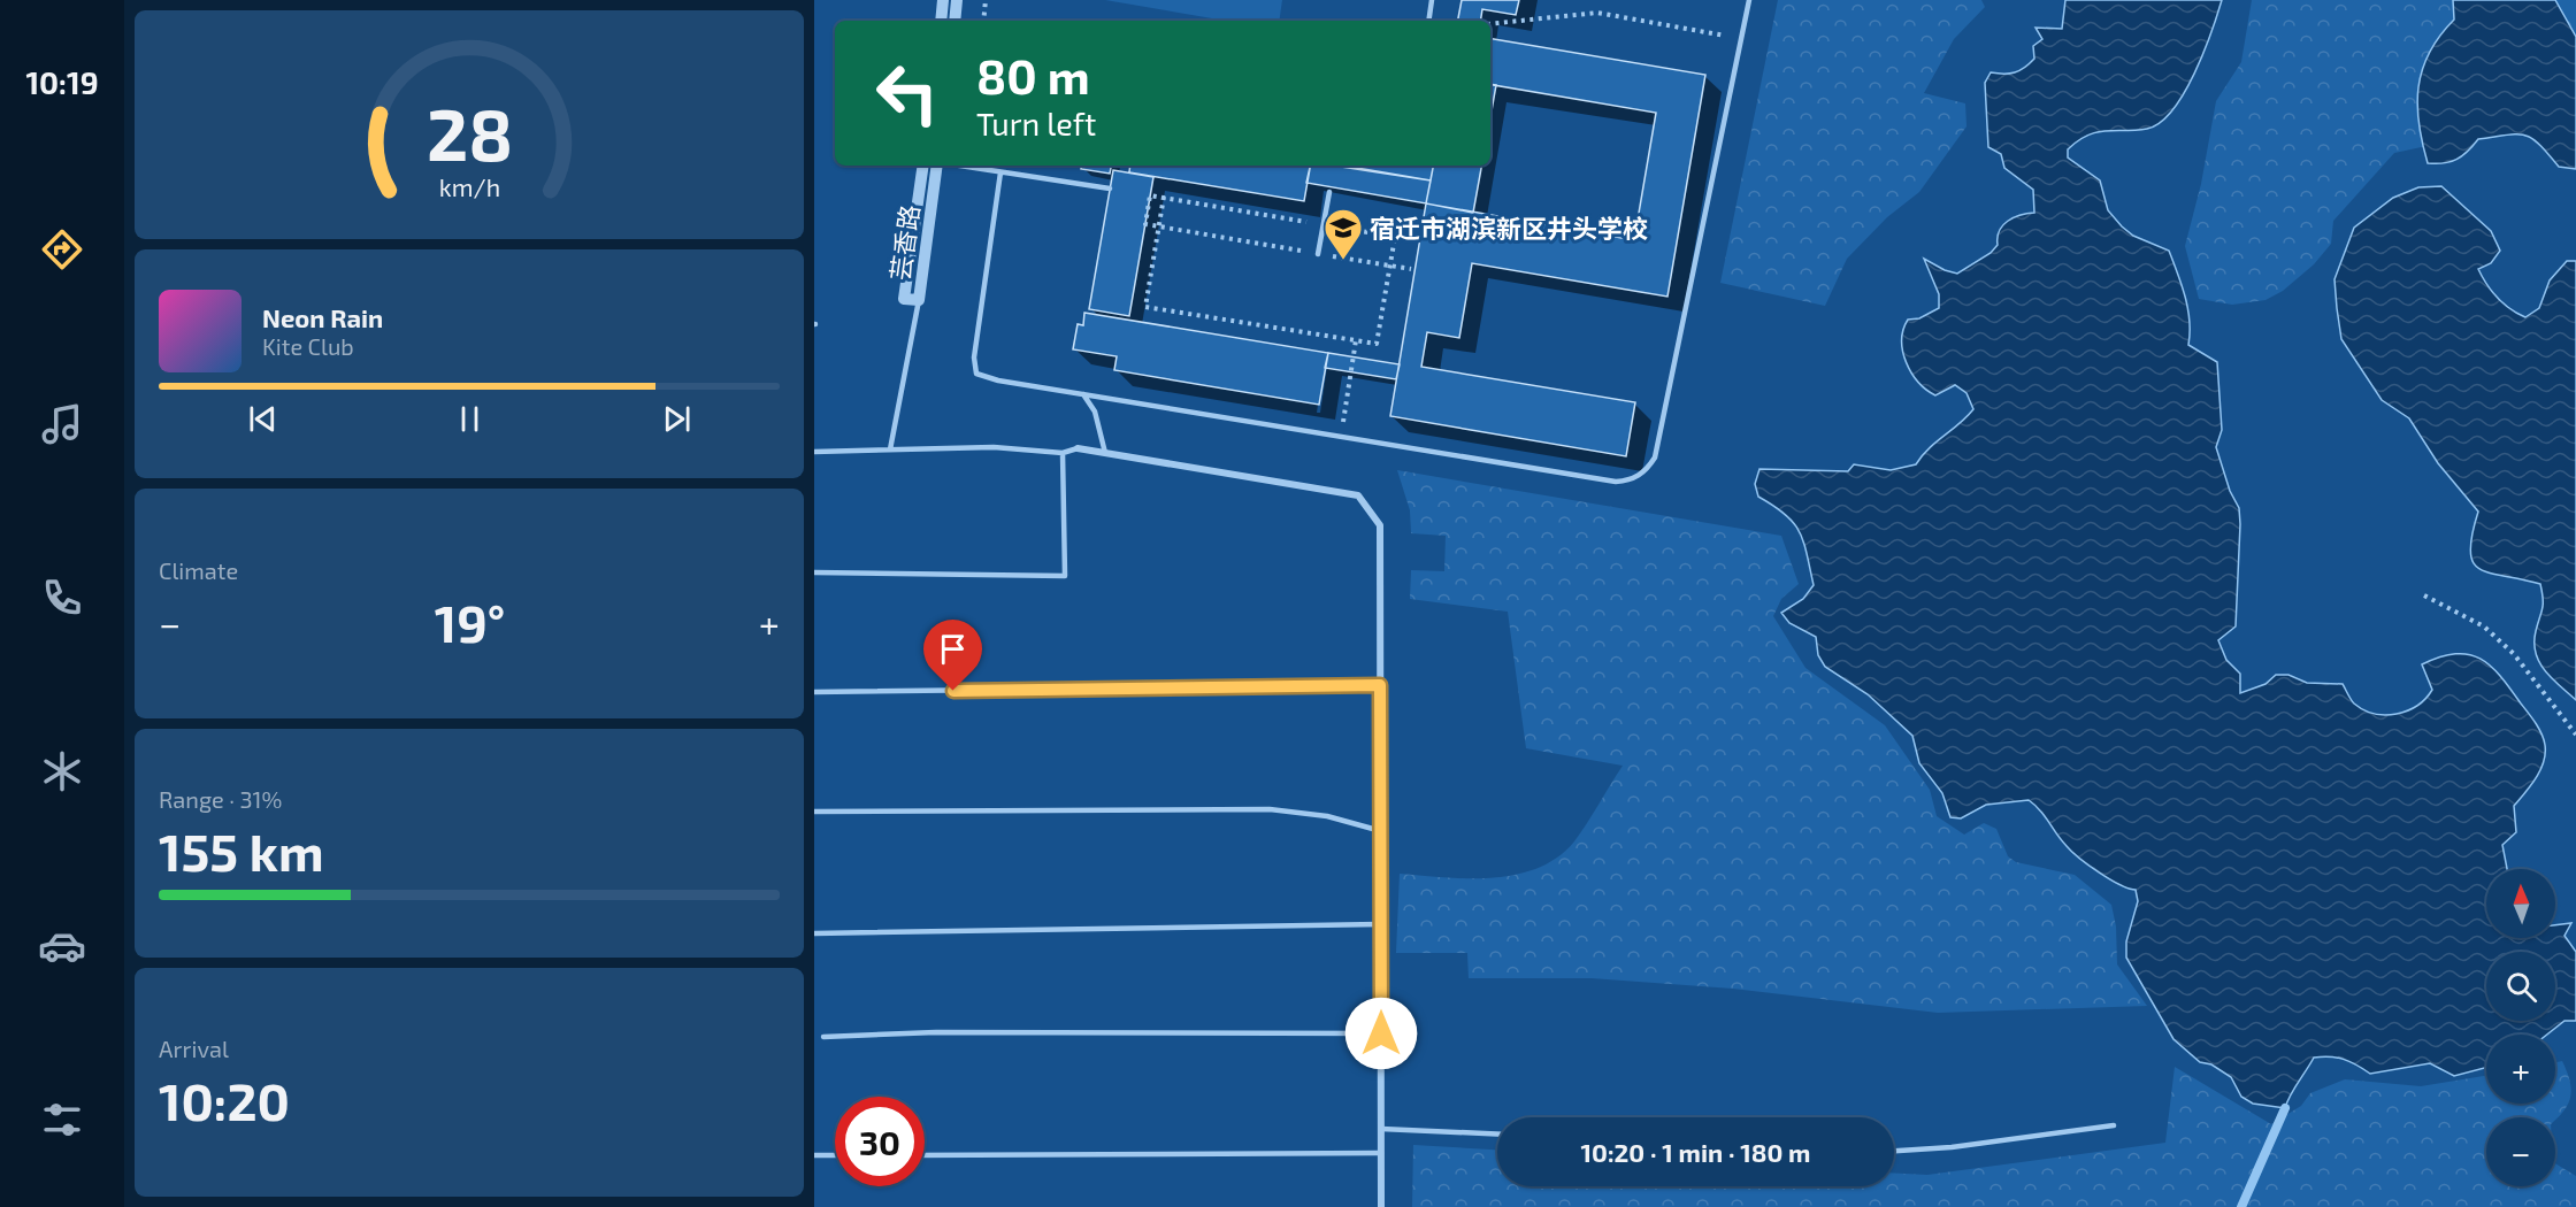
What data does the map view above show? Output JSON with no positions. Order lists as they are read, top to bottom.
{
  "streets": {
    "street": ["芸香路"]
  },
  "places": {
    "school or university": ["宿迁市湖滨新区井头学校"]
  },
  "north": "top",
  "page": {
    "tabs": "10:19",
    "turn": ["80 m", "Turn left"],
    "song": ["Neon Rain", "Kite Club"],
    "tile": [
      "Climate",
      ["Range · 31%", "155 km"],
      ["Arrival", "10:20"]
    ],
    "heat": ["−", "19°", "+"],
    "map_buttons": ["+", "−"],
    "limit": "30",
    "trip": "10:20 · 1 min · 180 m",
    "gauge": ["28", "km/h"]
  }
}
